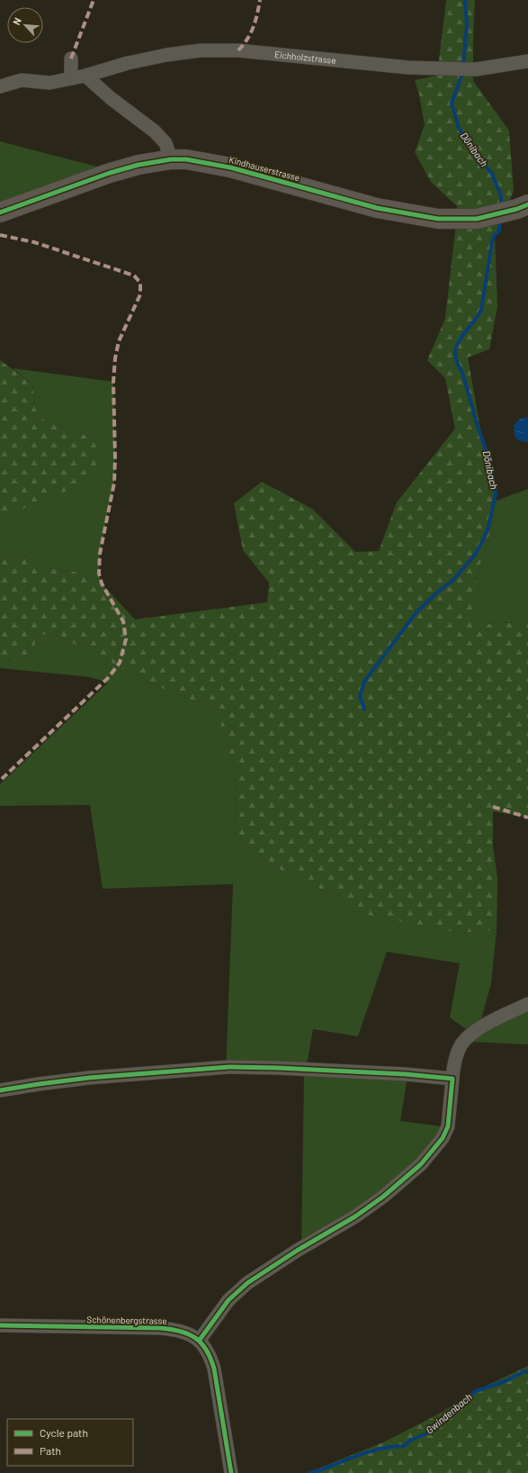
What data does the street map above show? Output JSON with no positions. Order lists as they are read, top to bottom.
{
  "streets": {
    "street": ["Eichholzstrasse", "Kindhauserstrasse", "Schönenbergstrasse"]
  },
  "water": ["Dönibach", "Gwindenbach"],
  "legend": ["Cycle path", "Path"],
  "north": "top left"
}
